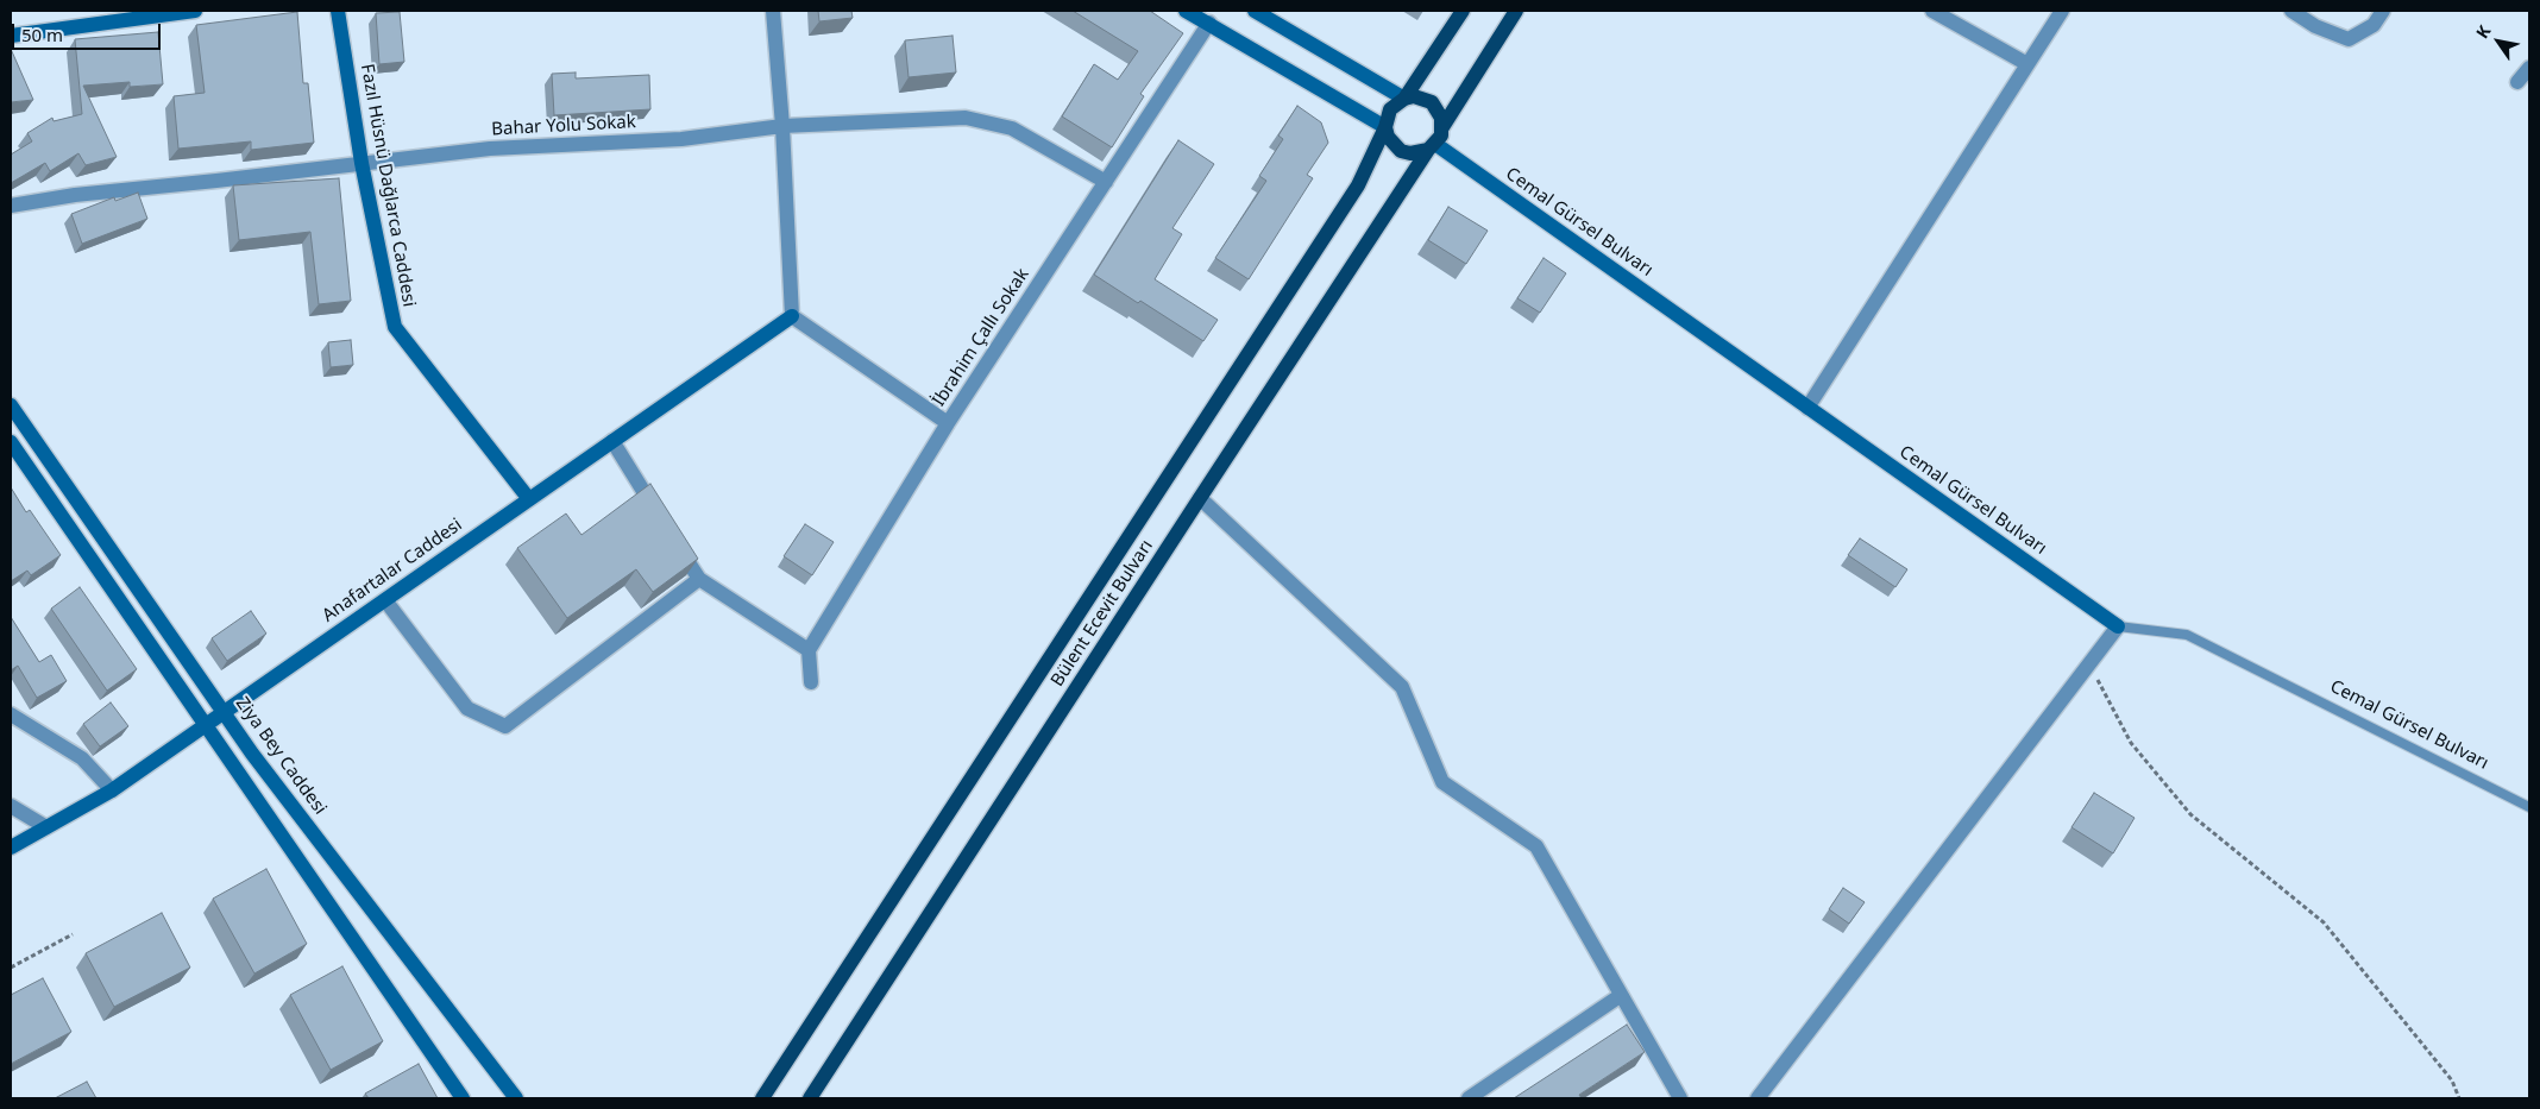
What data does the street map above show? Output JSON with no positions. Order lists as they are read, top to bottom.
{
  "streets": {
    "main road": ["Bülent Ecevit Bulvarı"],
    "street": [
      "Bahar Yolu Sokak",
      "Fazıl Hüsnü Dağlarca Caddesi",
      "Cemal Gürsel Bulvarı",
      "İbrahim Çallı Sokak",
      "Anafartalar Caddesi",
      "Ziya Bey Caddesi"
    ]
  },
  "crossings": [
    ["Bahar Yolu Sokak", "Fazıl Hüsnü Dağlarca Caddesi"],
    ["Bahar Yolu Sokak", "İbrahim Çallı Sokak"],
    ["Fazıl Hüsnü Dağlarca Caddesi", "Anafartalar Caddesi"],
    ["Cemal Gürsel Bulvarı", "Bülent Ecevit Bulvarı"],
    ["Anafartalar Caddesi", "Ziya Bey Caddesi"]
  ],
  "scale_bar": "50 m",
  "north": "top left"
}
